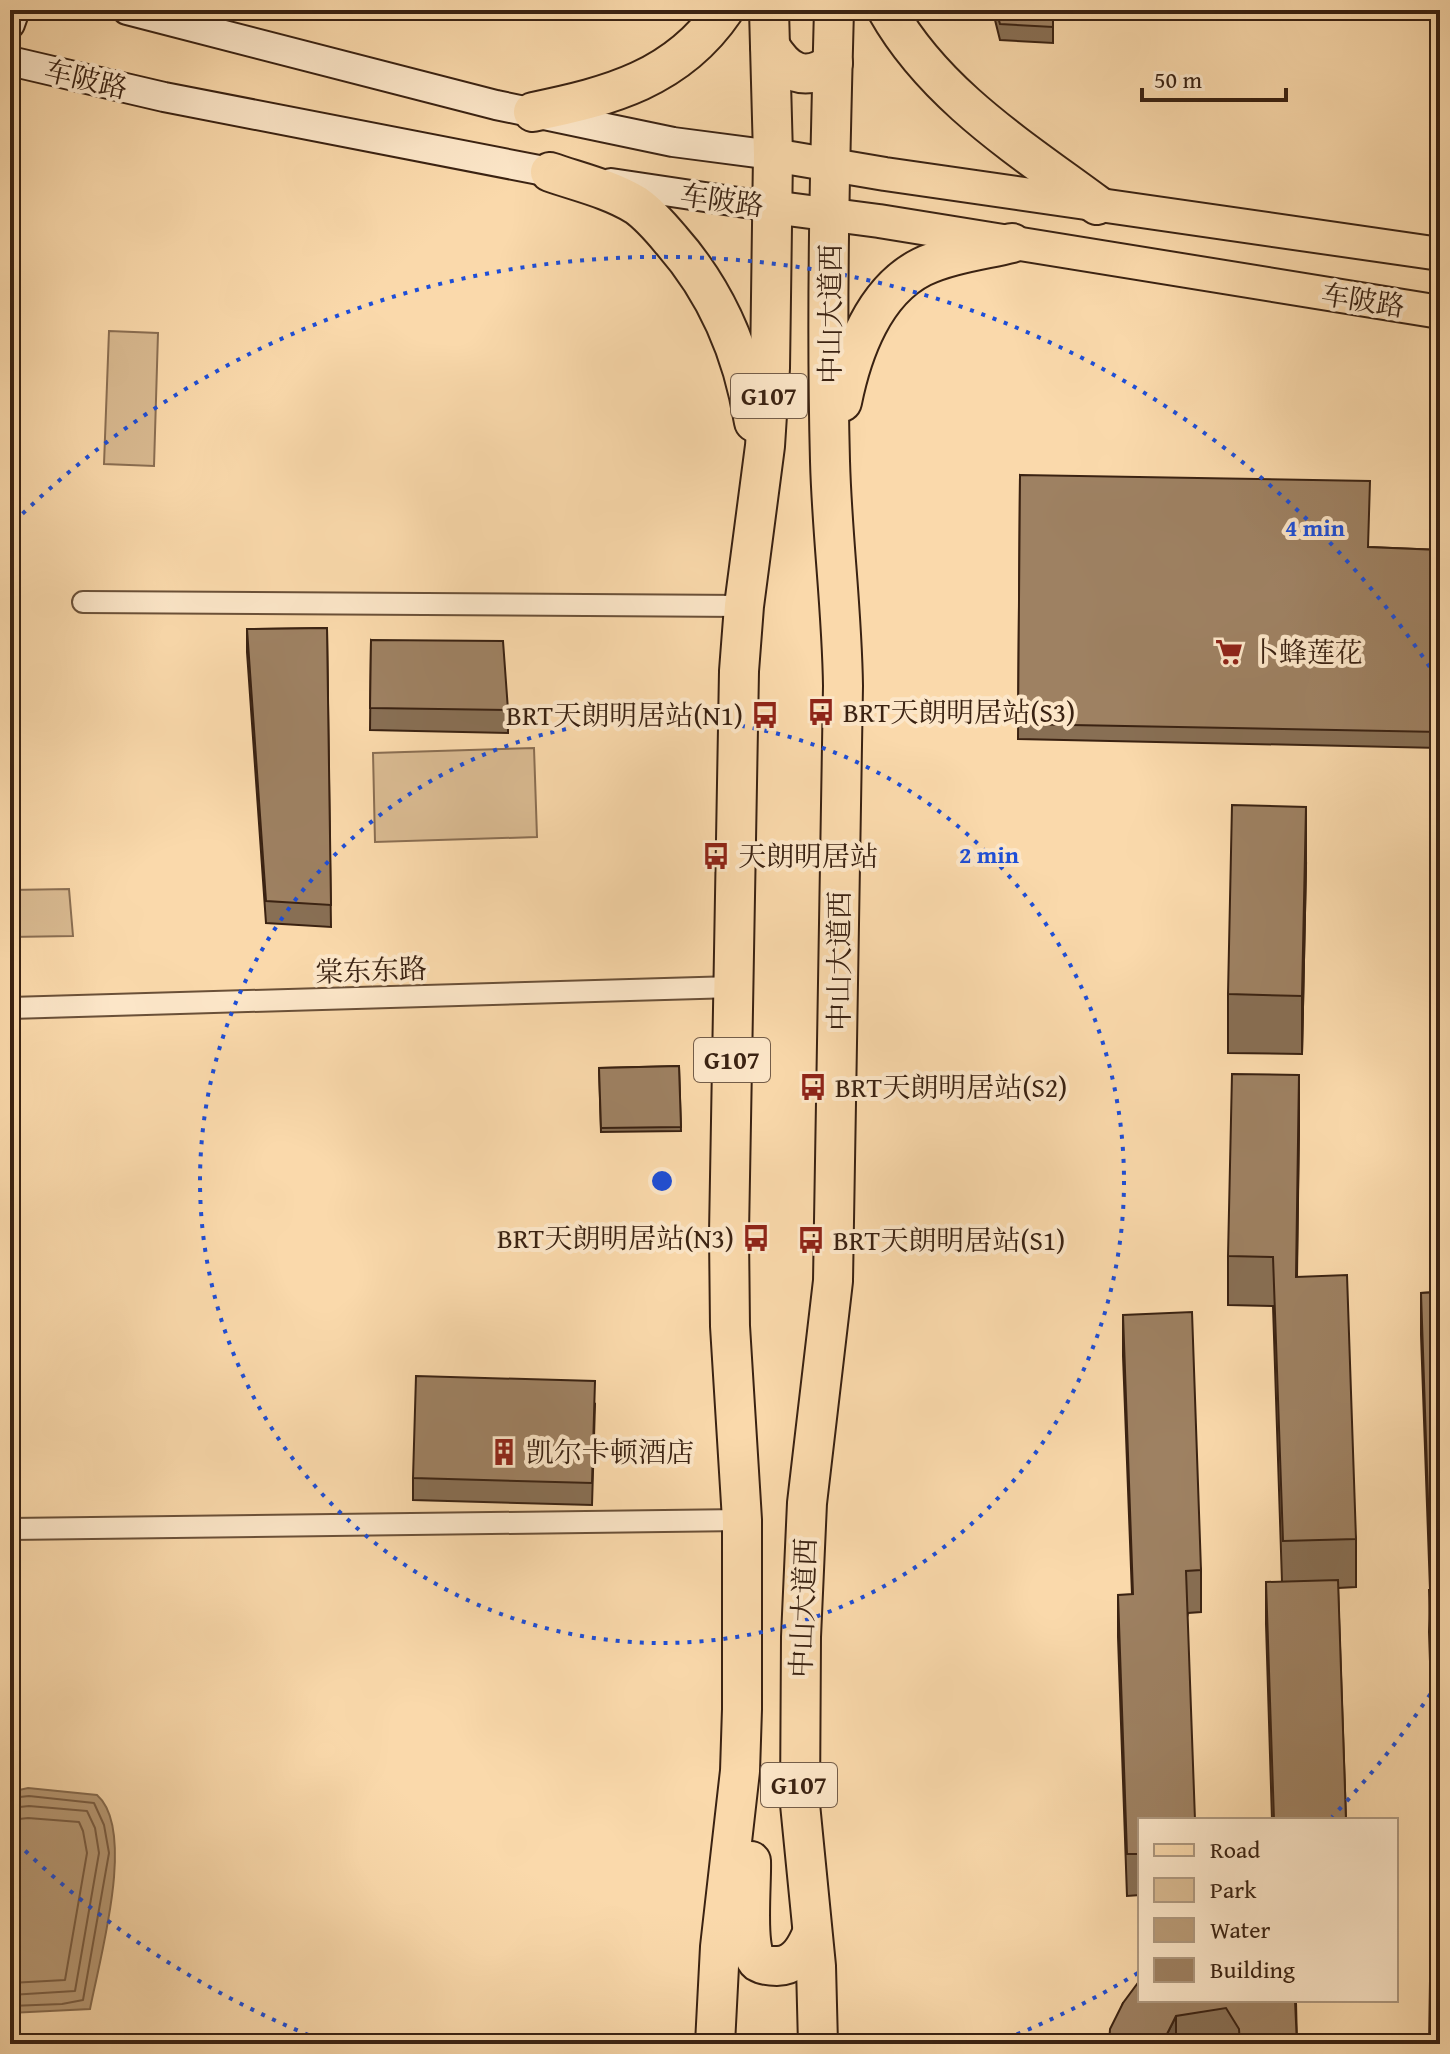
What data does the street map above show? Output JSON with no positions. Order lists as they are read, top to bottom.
{
  "streets": {
    "highway": ["中山大道西", "G107"],
    "main road": ["车陂路"],
    "street": ["棠东东路"]
  },
  "crossings": [
    ["车陂路", "中山大道西"],
    ["车陂路", "G107"],
    ["中山大道西", "G107"],
    ["中山大道西", "棠东东路"]
  ],
  "places": {
    "supermarket": ["卜蜂莲花"],
    "bus stop": [
      "BRT天朗明居站(S3)",
      "BRT天朗明居站(N1)",
      "天朗明居站",
      "BRT天朗明居站(S2)",
      "BRT天朗明居站(N3)",
      "BRT天朗明居站(S1)"
    ],
    "building": ["凯尔卡顿酒店"]
  },
  "legend": [
    "Road",
    "Park",
    "Water",
    "Building"
  ],
  "scale_bar": "50 m",
  "rings": ["4 min", "2 min"]
}
